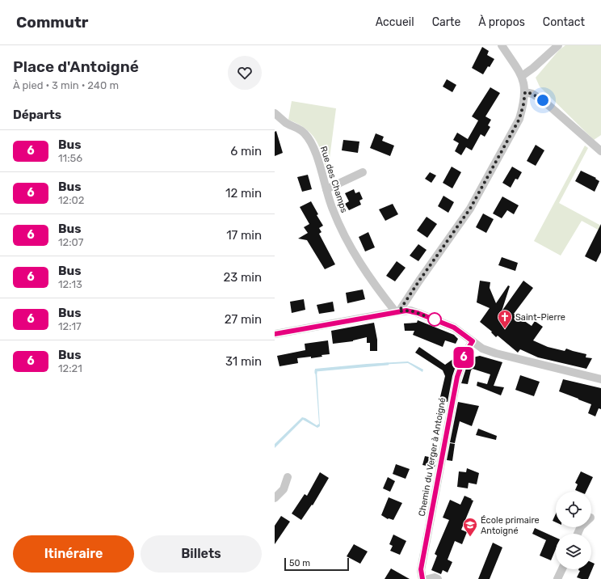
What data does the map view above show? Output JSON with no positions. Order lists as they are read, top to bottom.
{
  "streets": {
    "street": ["Rue des Champs", "Chemin du Verger à Antoigné"]
  },
  "places": {
    "church": ["Saint-Pierre"],
    "school or university": ["École primaire Antoigné"]
  },
  "lines": ["bus line 6"],
  "scale_bar": "50 m",
  "page": {
    "header": "Commutr",
    "nav": [
      "Accueil",
      "Carte",
      "À propos",
      "Contact"
    ],
    "heading": [
      ["Place d'Antoigné", "À pied · 3 min · 240 m"],
      "Départs"
    ],
    "on_map": "6",
    "list": [
      {
        "mark": "6",
        "name": "Bus",
        "note": "11:56",
        "value": "6 min"
      },
      {
        "mark": "6",
        "name": "Bus",
        "note": "12:02",
        "value": "12 min"
      },
      {
        "mark": "6",
        "name": "Bus",
        "note": "12:07",
        "value": "17 min"
      },
      {
        "mark": "6",
        "name": "Bus",
        "note": "12:13",
        "value": "23 min"
      },
      {
        "mark": "6",
        "name": "Bus",
        "note": "12:17",
        "value": "27 min"
      },
      {
        "mark": "6",
        "name": "Bus",
        "note": "12:21",
        "value": "31 min"
      }
    ],
    "buttons": ["Itinéraire", "Billets"],
    "scale": "50 m"
  }
}
